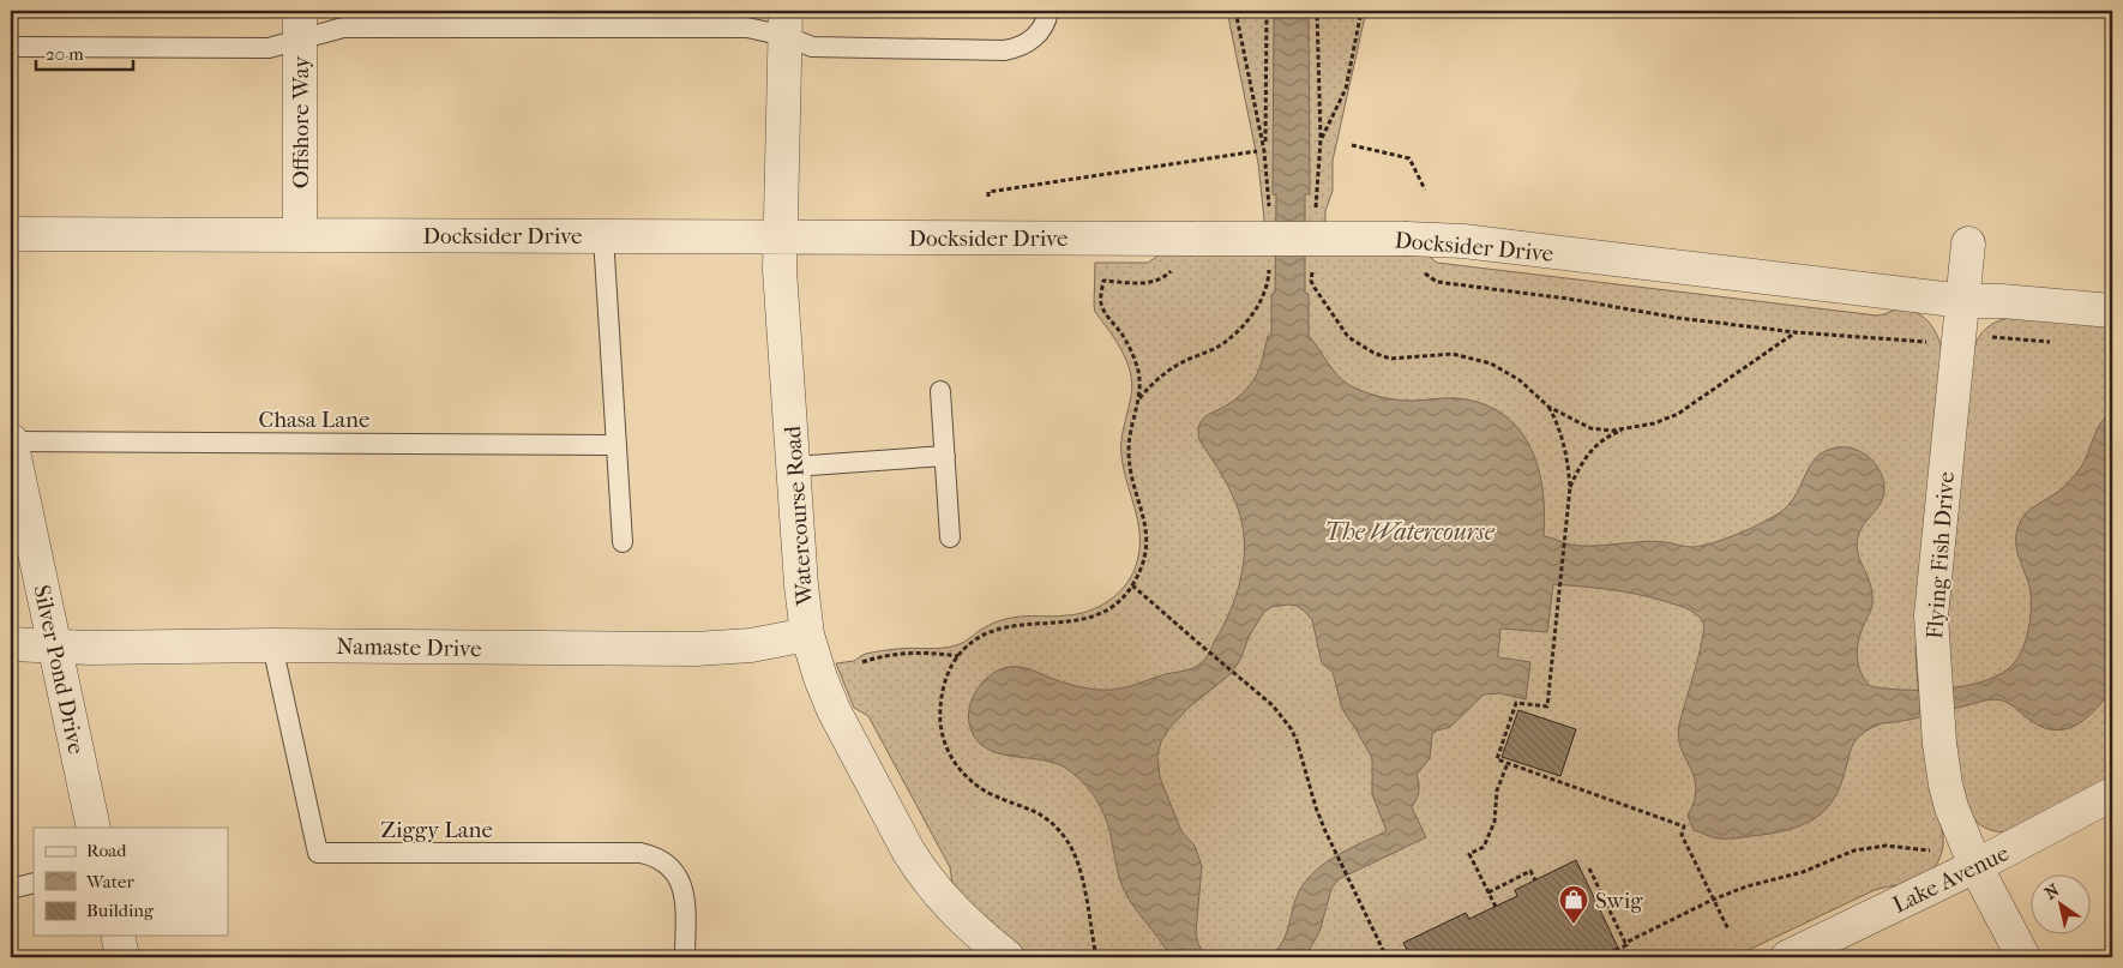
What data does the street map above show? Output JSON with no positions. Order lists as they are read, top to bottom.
{
  "streets": {
    "street": [
      "Offshore Way",
      "Docksider Drive",
      "Watercourse Road",
      "Flying Fish Drive",
      "Namaste Drive",
      "Silver Pond Drive",
      "Lake Avenue"
    ],
    "lane": ["Chasa Lane", "Ziggy Lane"]
  },
  "crossings": [
    ["Offshore Way", "Docksider Drive"],
    ["Docksider Drive", "Watercourse Road"],
    ["Docksider Drive", "Flying Fish Drive"],
    ["Chasa Lane", "Silver Pond Drive"],
    ["Watercourse Road", "Namaste Drive"],
    ["Flying Fish Drive", "Lake Avenue"],
    ["Namaste Drive", "Silver Pond Drive"],
    ["Namaste Drive", "Ziggy Lane"]
  ],
  "water": ["The Watercourse"],
  "places": {
    "shop": ["Swig"]
  },
  "legend": ["Road", "Water", "Building"],
  "scale_bar": "20 m",
  "north": "top left"
}
